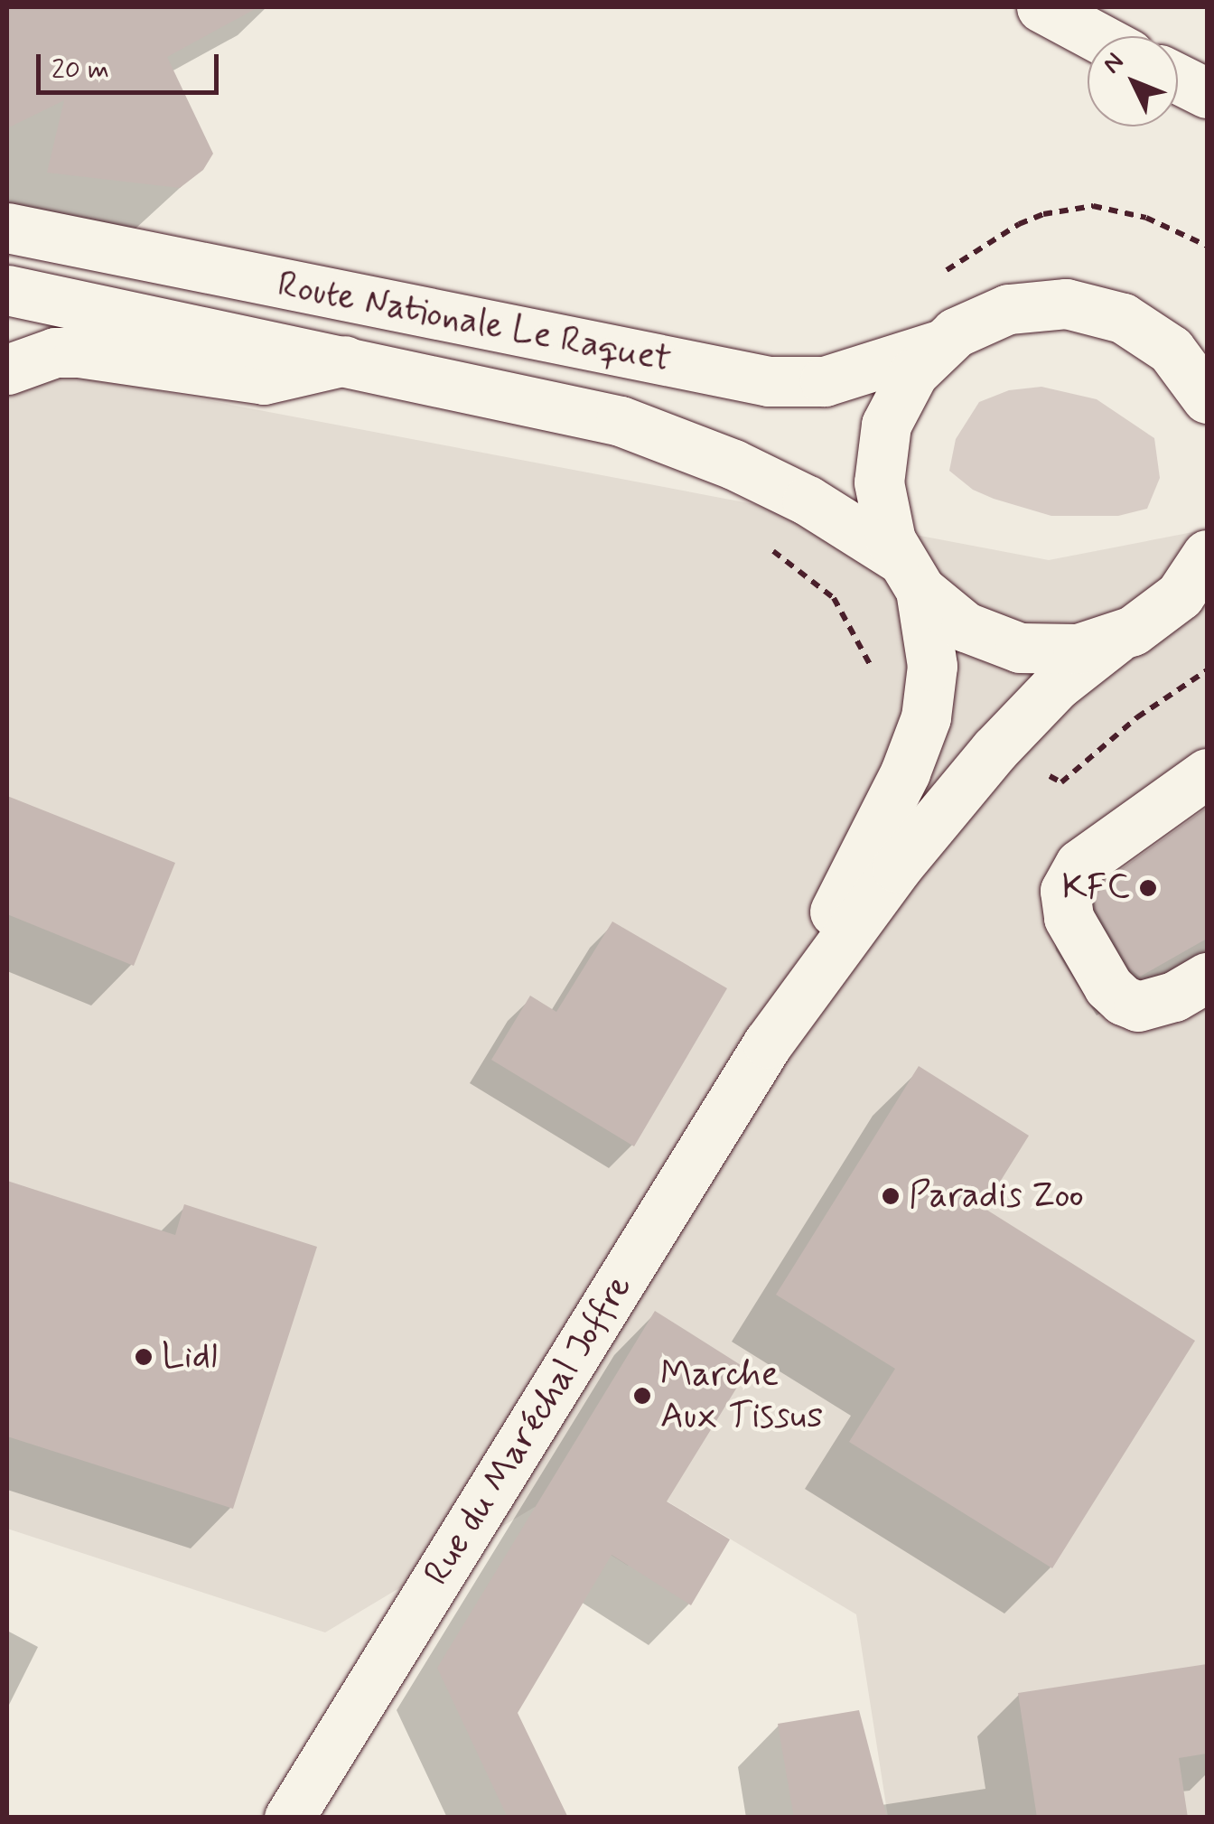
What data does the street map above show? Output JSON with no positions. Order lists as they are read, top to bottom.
{
  "streets": {
    "main road": ["Route Nationale Le Raquet", "Rue du Maréchal Joffre"]
  },
  "crossings": [
    ["Route Nationale Le Raquet", "Rue du Maréchal Joffre"]
  ],
  "places": [
    "KFC",
    "Paradis Zoo",
    "Lidl",
    "Marche Aux Tissus"
  ],
  "scale_bar": "20 m",
  "north": "top left"
}
